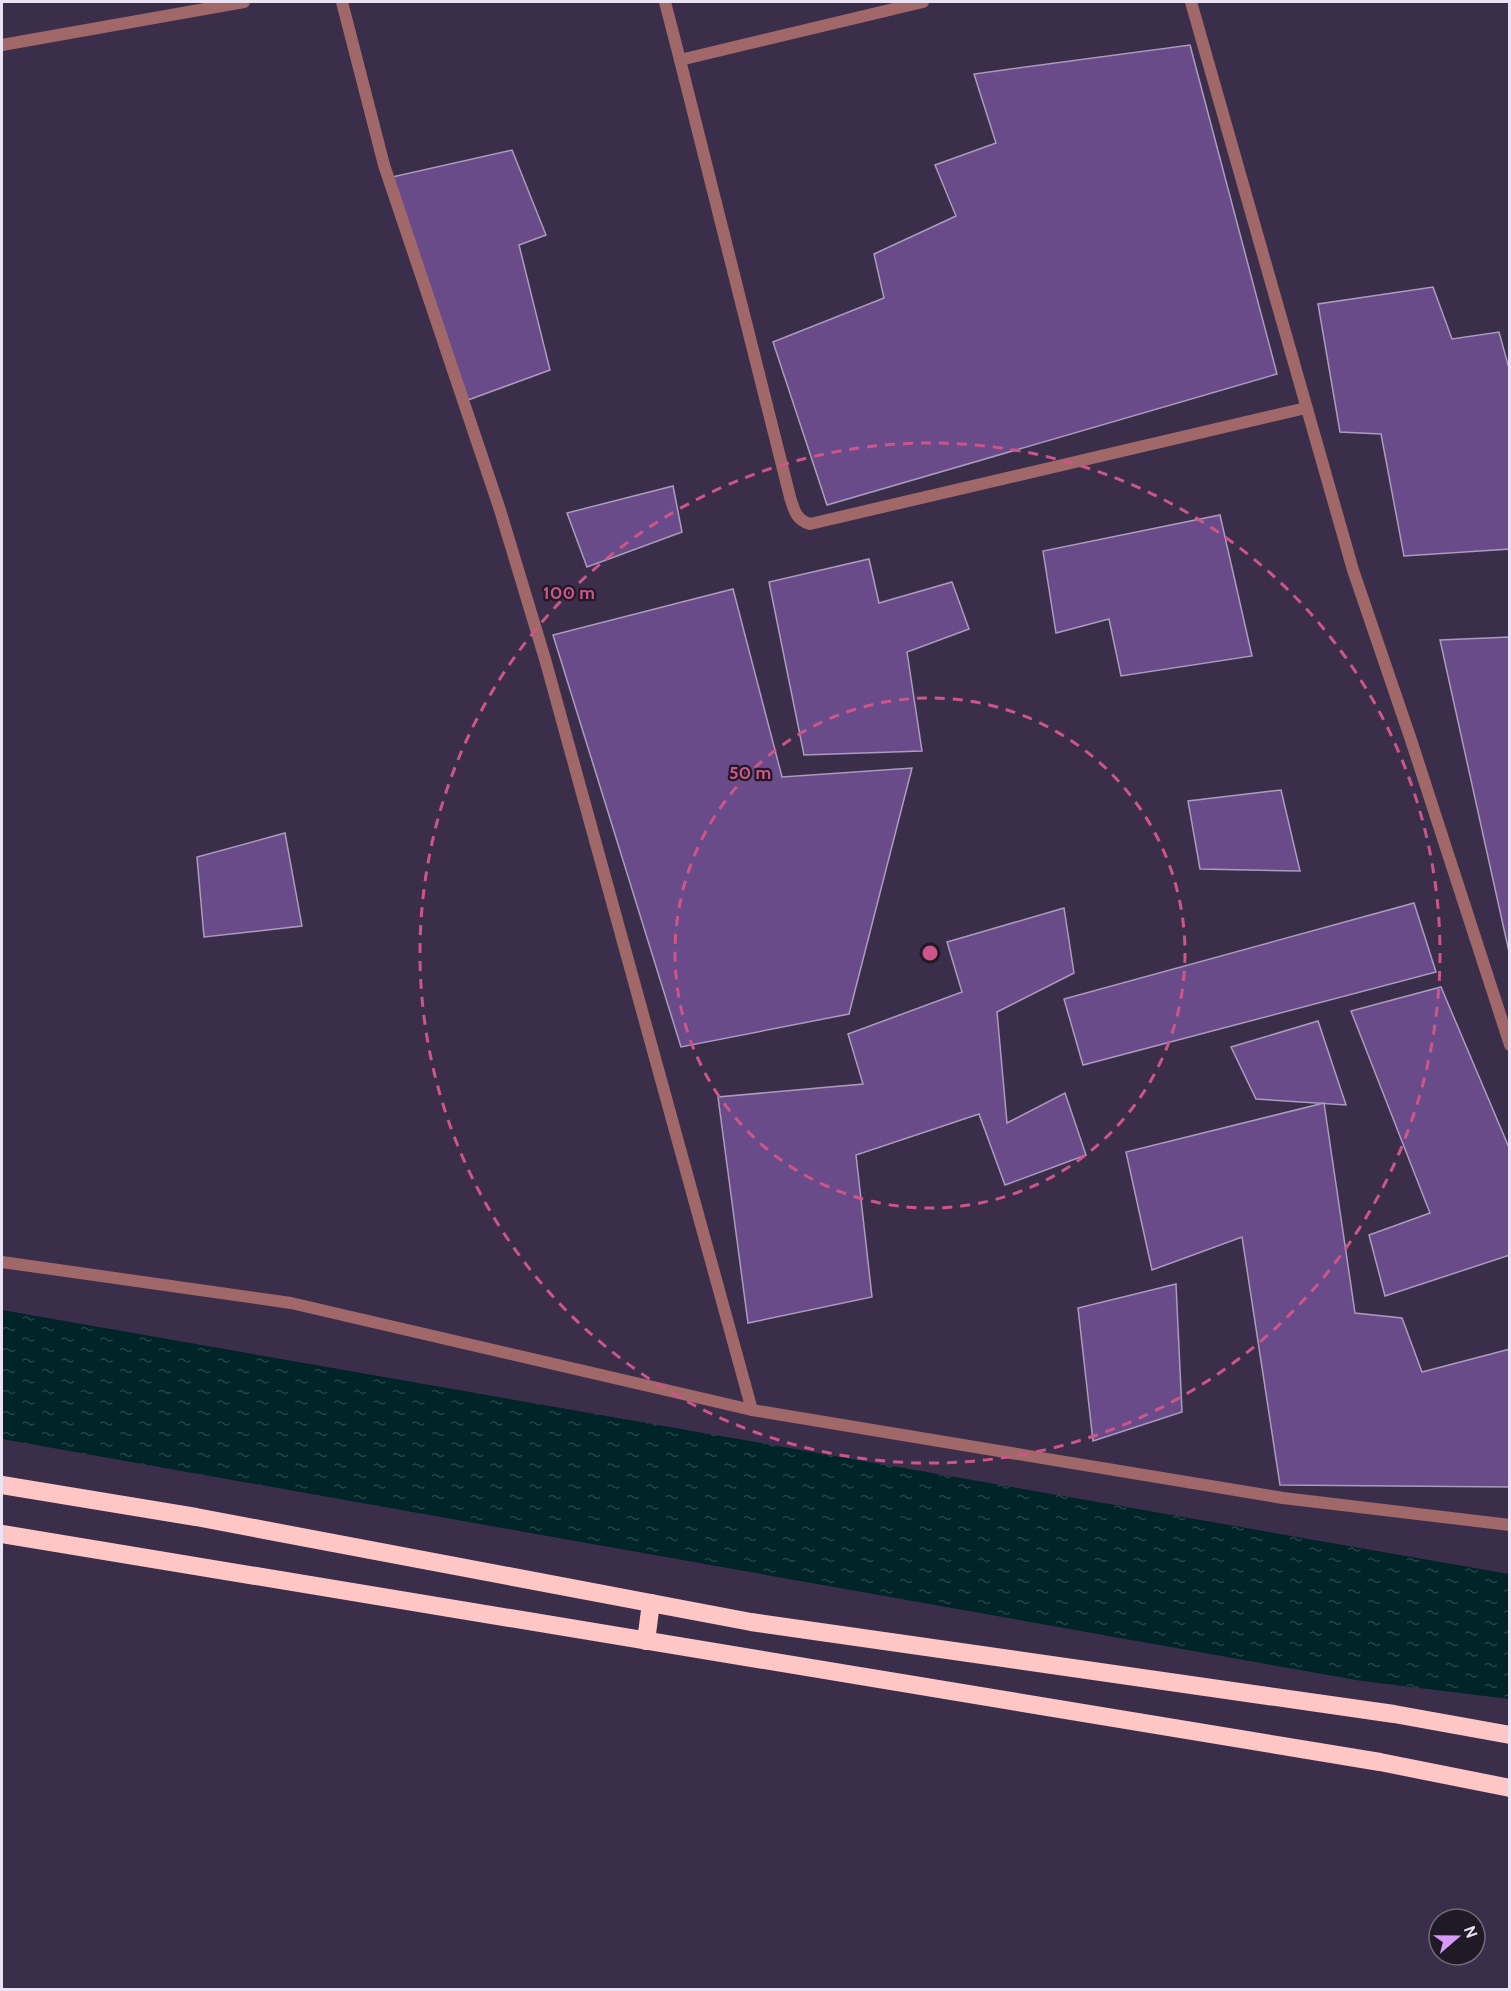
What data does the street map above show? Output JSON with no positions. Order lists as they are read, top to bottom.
{
  "north": "right",
  "rings": ["100 m", "50 m"]
}
